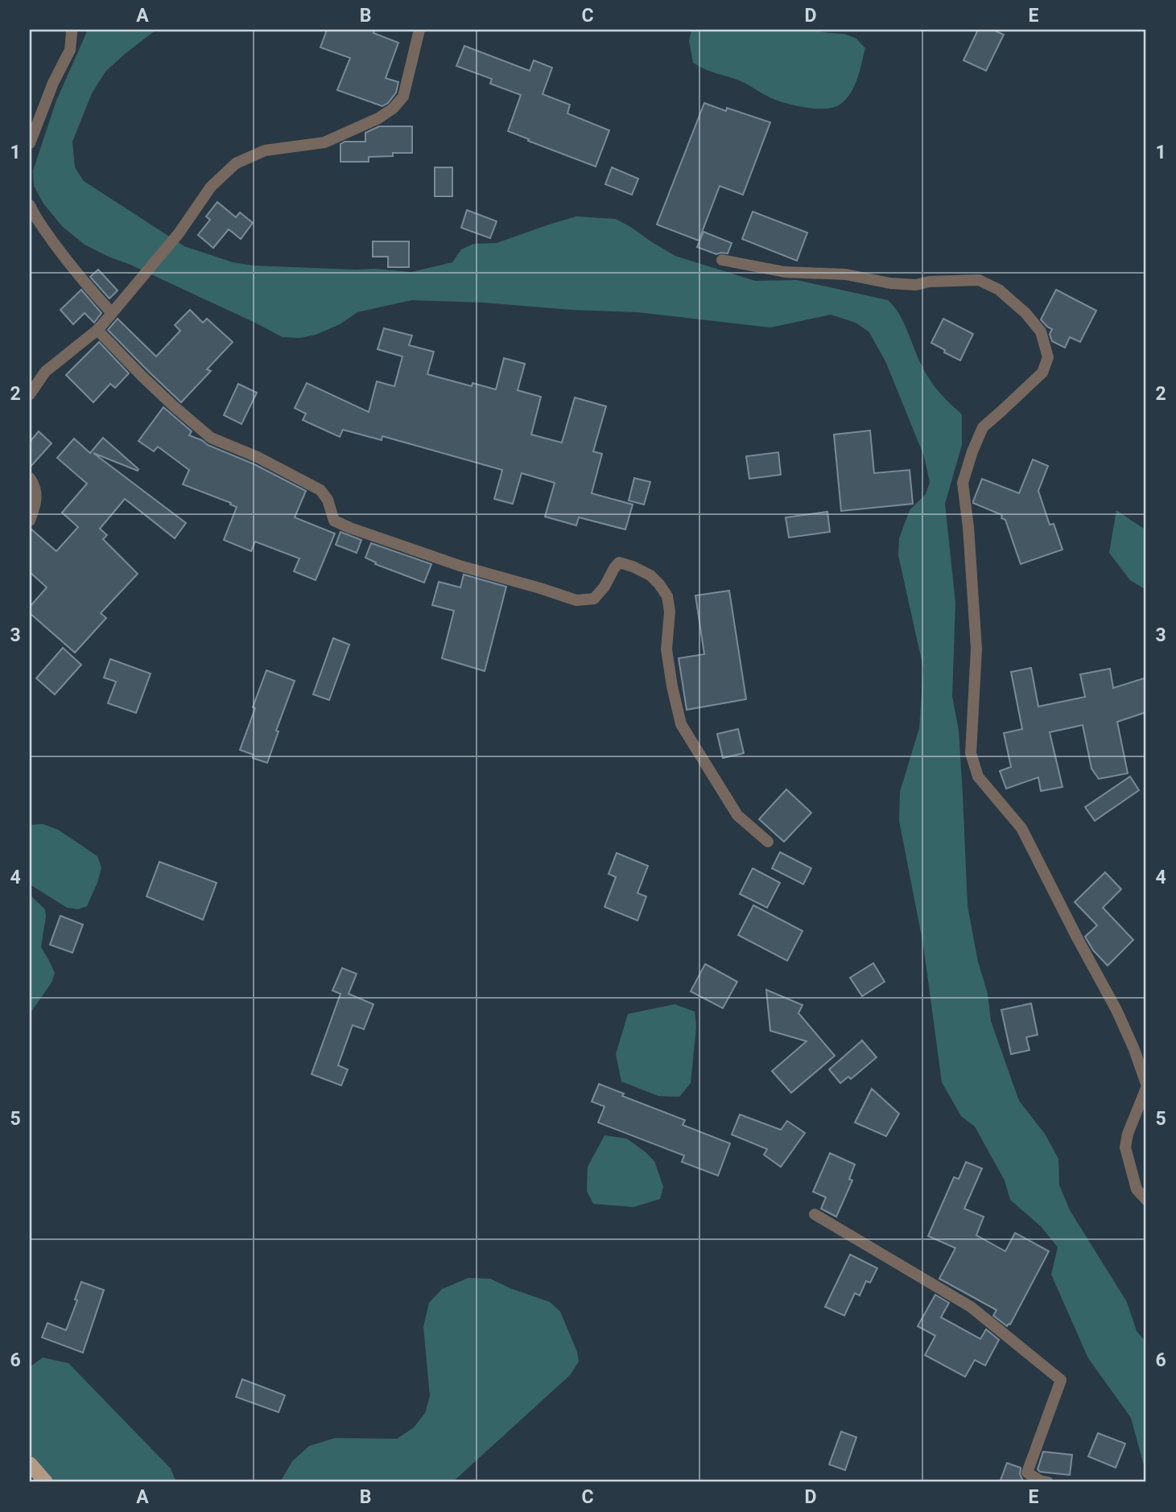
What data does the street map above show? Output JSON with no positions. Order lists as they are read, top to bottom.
{
  "grid": {
    "columns": [
      "A",
      "B",
      "C",
      "D",
      "E"
    ],
    "rows": [
      "1",
      "2",
      "3",
      "4",
      "5",
      "6"
    ]
  }
}
